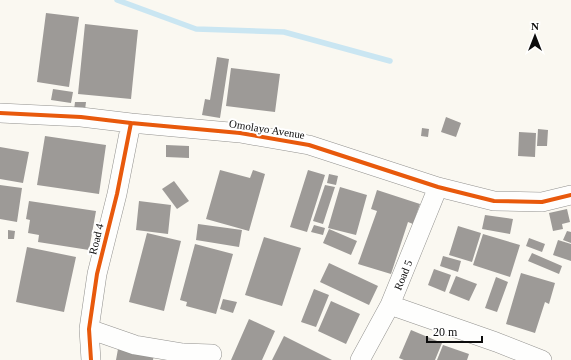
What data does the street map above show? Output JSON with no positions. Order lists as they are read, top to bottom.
{
  "streets": {
    "street": ["Omolayo Avenue", "Road 4", "Road 5"]
  },
  "crossings": [
    ["Omolayo Avenue", "Road 4"],
    ["Omolayo Avenue", "Road 5"]
  ],
  "scale_bar": "20 m",
  "north": "top"
}
